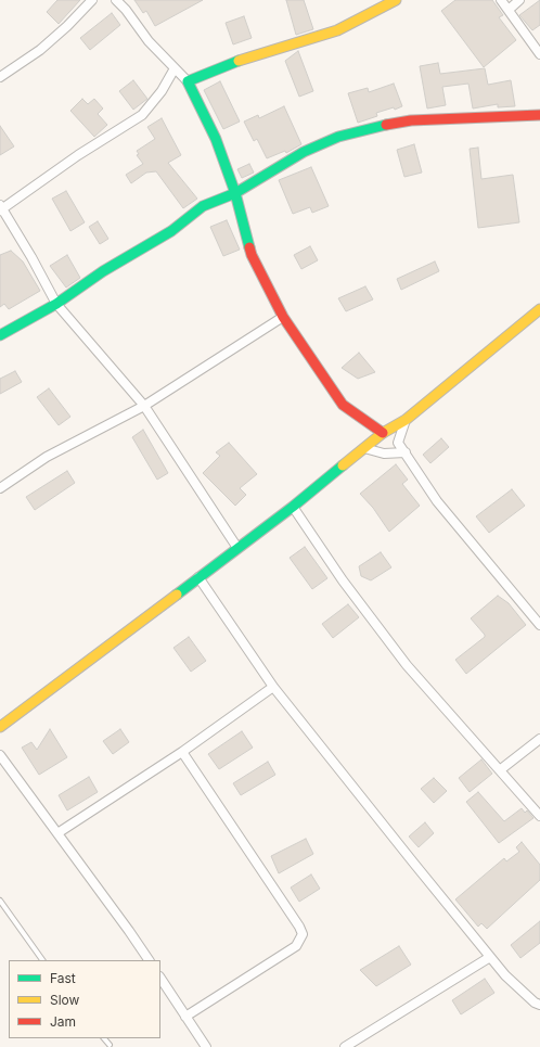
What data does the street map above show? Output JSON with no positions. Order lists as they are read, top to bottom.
{
  "legend": ["Fast", "Slow", "Jam"]
}
